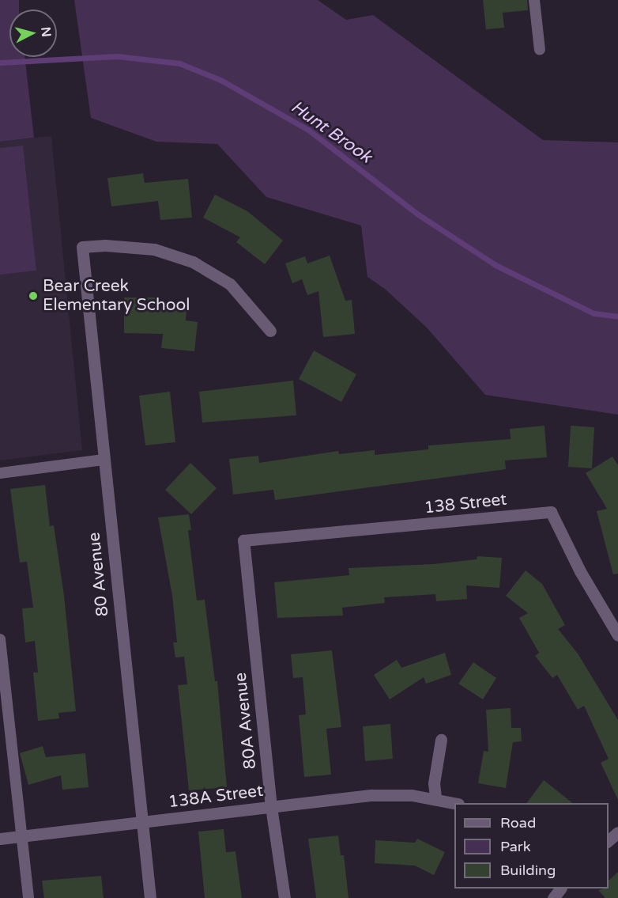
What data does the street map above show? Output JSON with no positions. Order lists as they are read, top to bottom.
{
  "streets": {
    "street": [
      "138 Street",
      "80 Avenue",
      "80A Avenue",
      "138A Street"
    ]
  },
  "crossings": [
    ["138 Street", "80A Avenue"],
    ["80 Avenue", "138A Street"],
    ["80A Avenue", "138A Street"]
  ],
  "water": ["Hunt Brook"],
  "places": ["Bear Creek Elementary School"],
  "legend": ["Road", "Park", "Building"],
  "north": "right"
}
